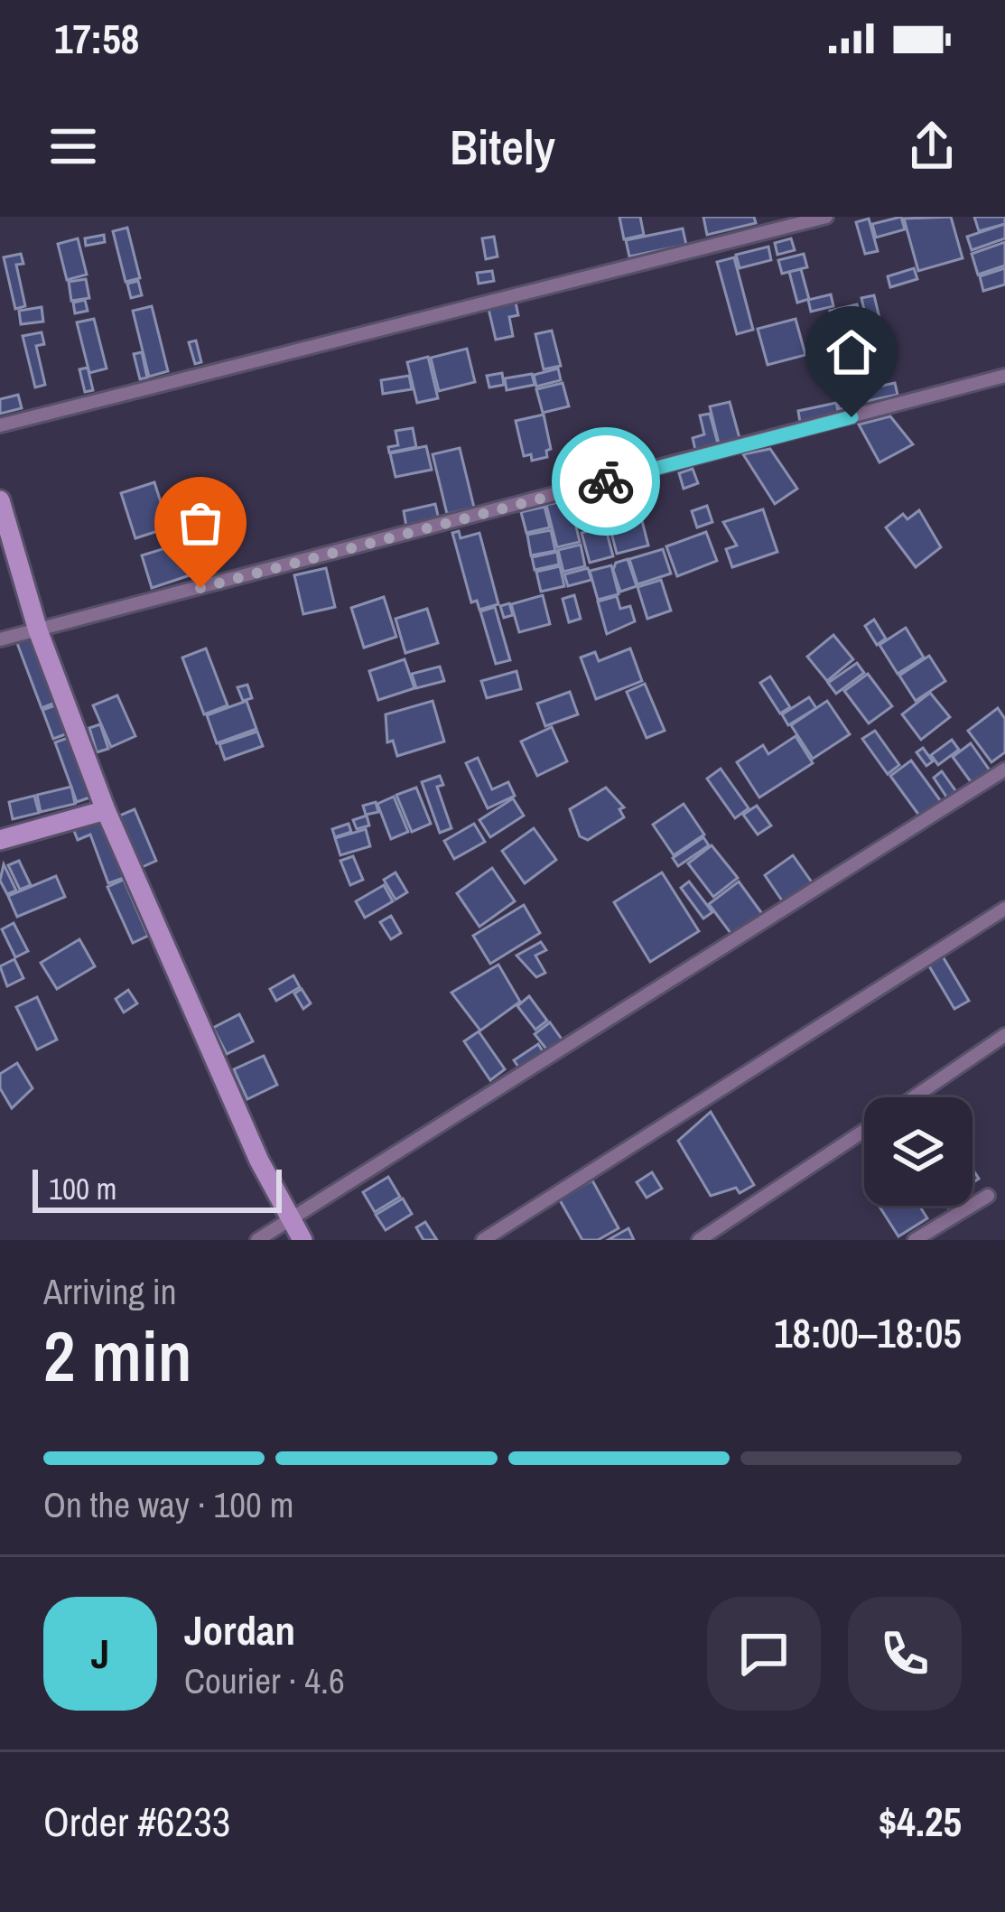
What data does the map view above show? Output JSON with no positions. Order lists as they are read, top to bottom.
{
  "scale_bar": "100 m",
  "page": {
    "status": "17:58",
    "header": "Bitely",
    "scale": "100 m",
    "heading": ["2 min", "Arriving in", "18:00–18:05"],
    "panel": [
      "Jordan",
      "Courier · 4.6",
      "Order #6233",
      "$4.25"
    ],
    "bar": "On the way · 100 m",
    "round": "J"
  }
}
